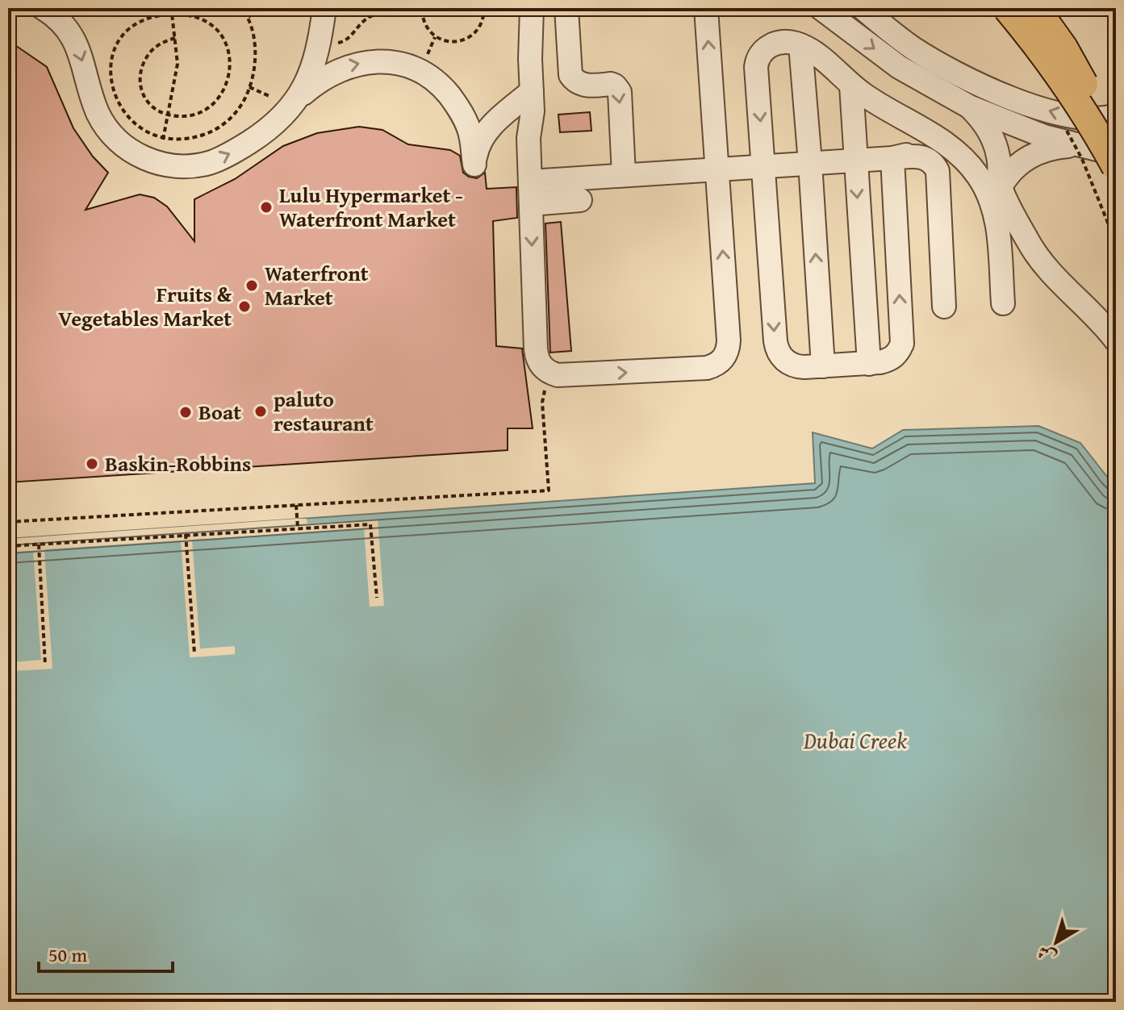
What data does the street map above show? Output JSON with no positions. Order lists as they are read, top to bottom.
{
  "water": ["Dubai Creek"],
  "places": [
    "Lulu Hypermarket - Waterfront Market",
    "Waterfront Market",
    "Fruits & Vegetables Market",
    "paluto restaurant",
    "Boat",
    "Baskin-Robbins"
  ],
  "scale_bar": "50 m",
  "north": "bottom left"
}
